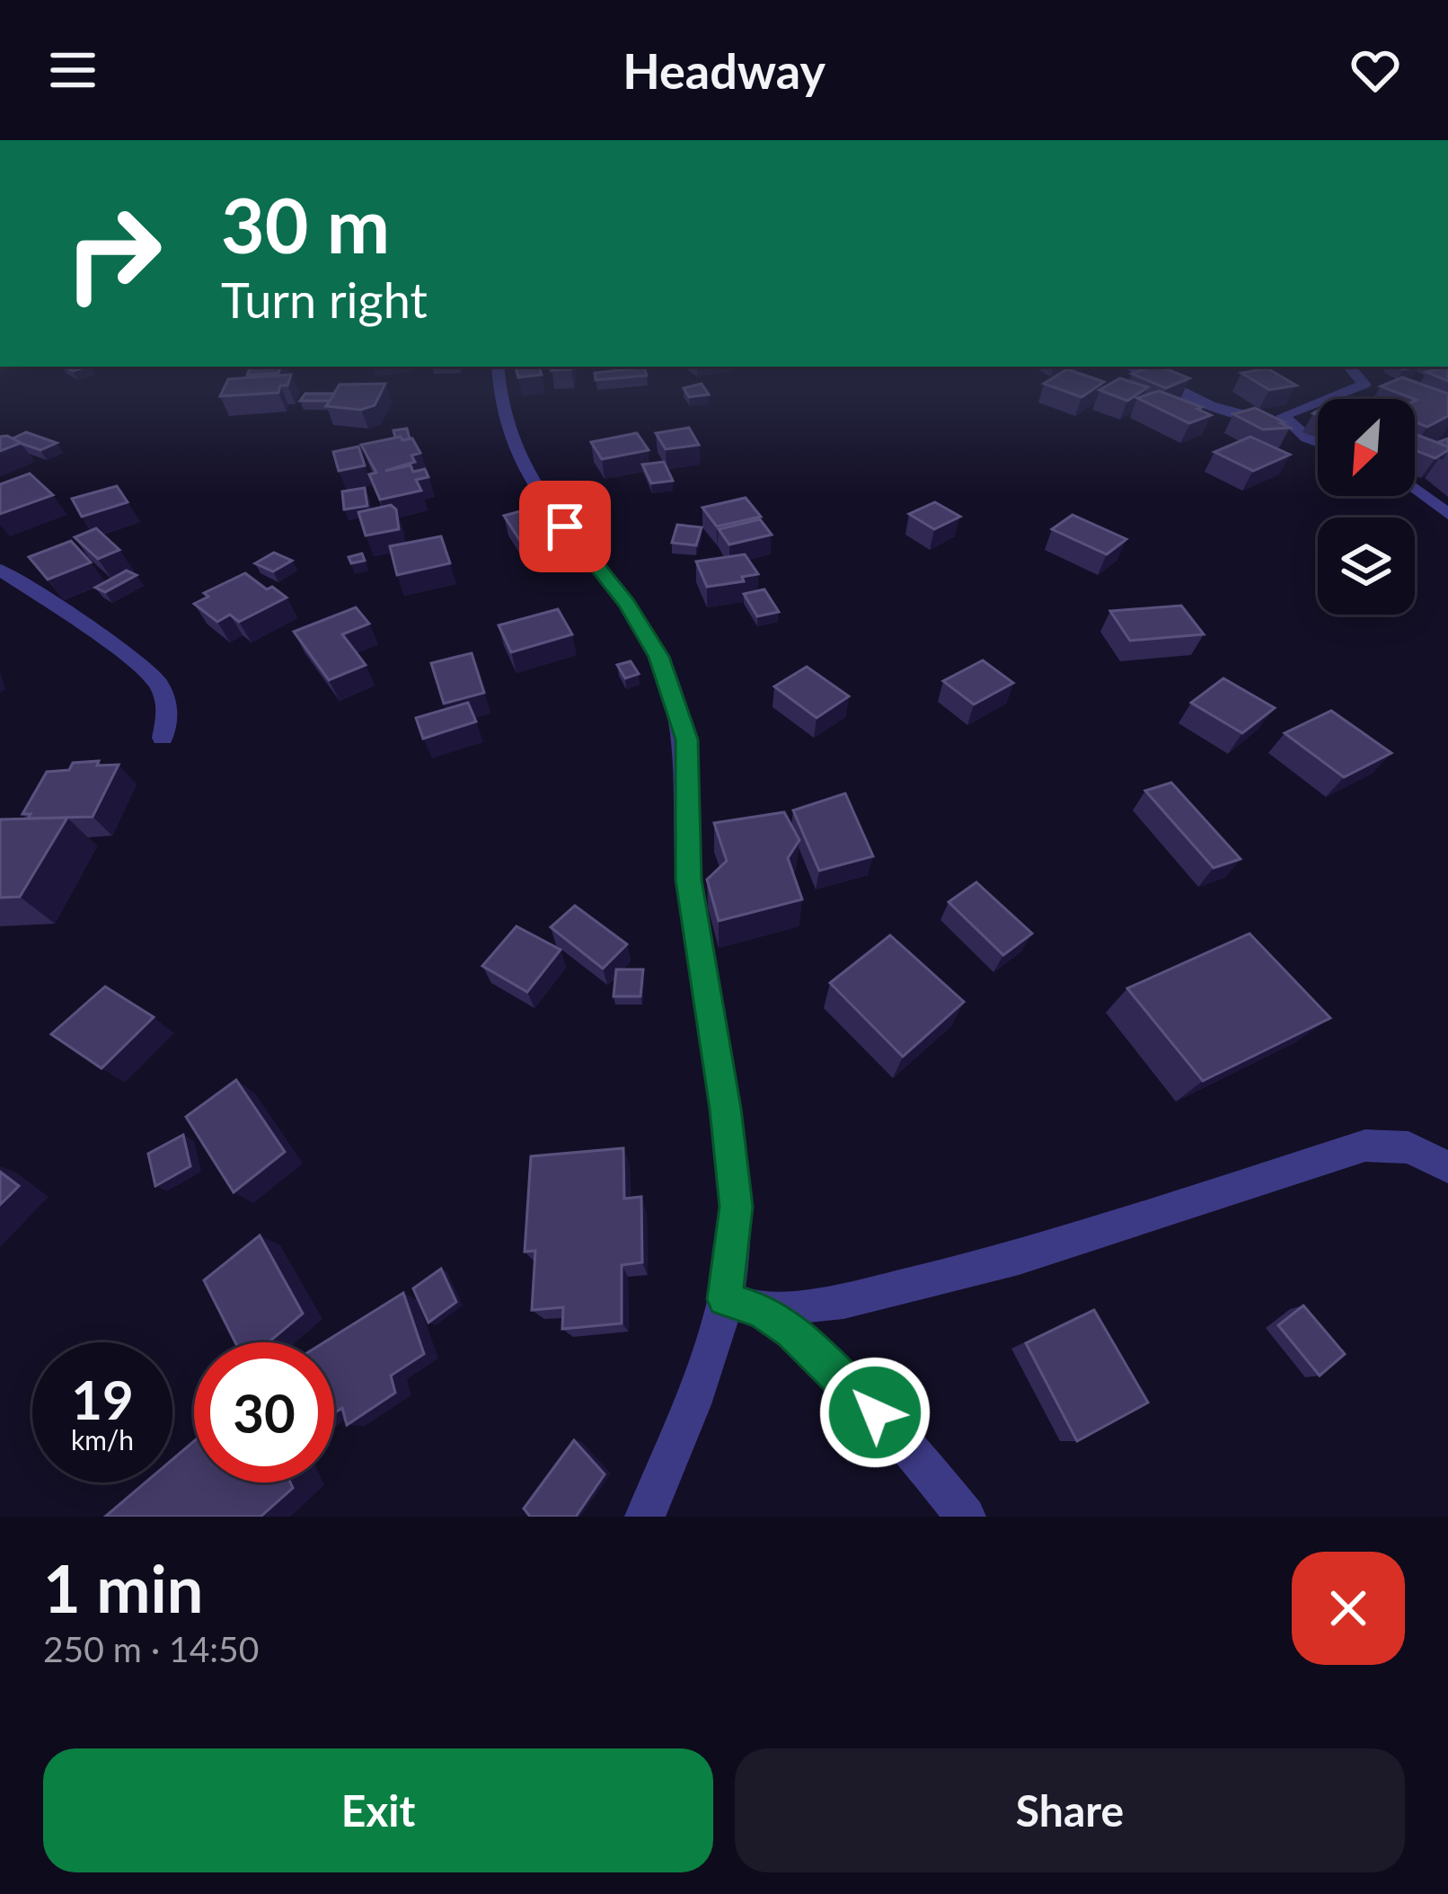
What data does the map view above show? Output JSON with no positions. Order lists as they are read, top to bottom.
{
  "north": "bottom left",
  "page": {
    "header": "Headway",
    "turn": ["30 m", "Turn right"],
    "speed": "19 km/h",
    "limit": "30",
    "heading": ["1 min", "250 m · 14:50"],
    "buttons": ["Exit", "Share"]
  }
}
